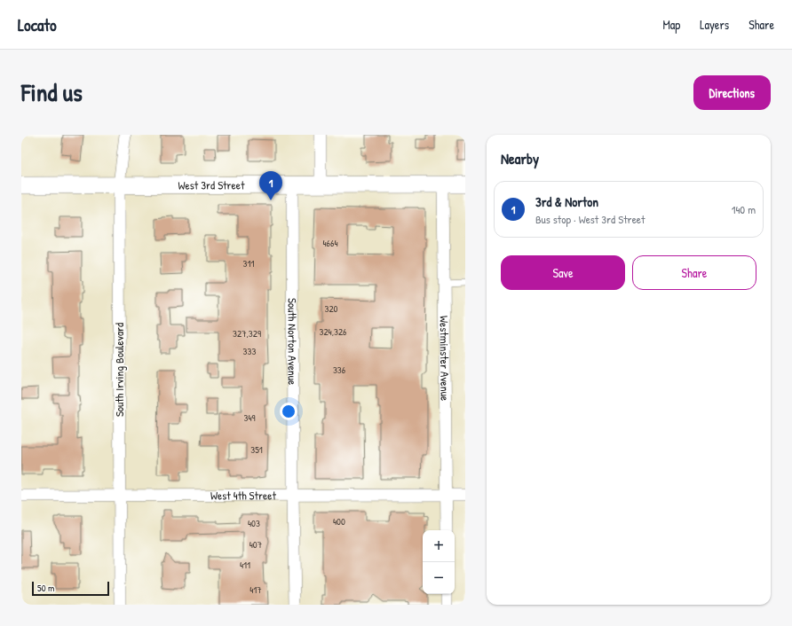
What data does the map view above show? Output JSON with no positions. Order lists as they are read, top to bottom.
{
  "streets": {
    "main road": ["West 3rd Street"],
    "street": [
      "South Norton Avenue",
      "Westminster Avenue",
      "South Irving Boulevard",
      "West 4th Street"
    ]
  },
  "crossings": [
    ["West 3rd Street", "South Norton Avenue"],
    ["West 3rd Street", "Westminster Avenue"],
    ["West 3rd Street", "South Irving Boulevard"],
    ["South Norton Avenue", "West 4th Street"],
    ["Westminster Avenue", "West 4th Street"],
    ["South Irving Boulevard", "West 4th Street"]
  ],
  "house_numbers": [
    "4664",
    "311",
    "320",
    "324,326",
    "327,329",
    "333",
    "336",
    "349",
    "351",
    "400",
    "403",
    "407",
    "411",
    "417"
  ],
  "scale_bar": "50 m",
  "page": {
    "header": "Locato",
    "nav": ["Map", "Layers", "Share"],
    "title": "Find us",
    "buttons": [
      "Directions",
      ["Save", "Share"]
    ],
    "heading": "Nearby",
    "pins": "1",
    "list": [
      {
        "mark": "1",
        "name": "3rd & Norton",
        "note": "Bus stop · West 3rd Street",
        "value": "140 m"
      }
    ],
    "map_buttons": ["+", "−"],
    "scale": "50 m"
  }
}
